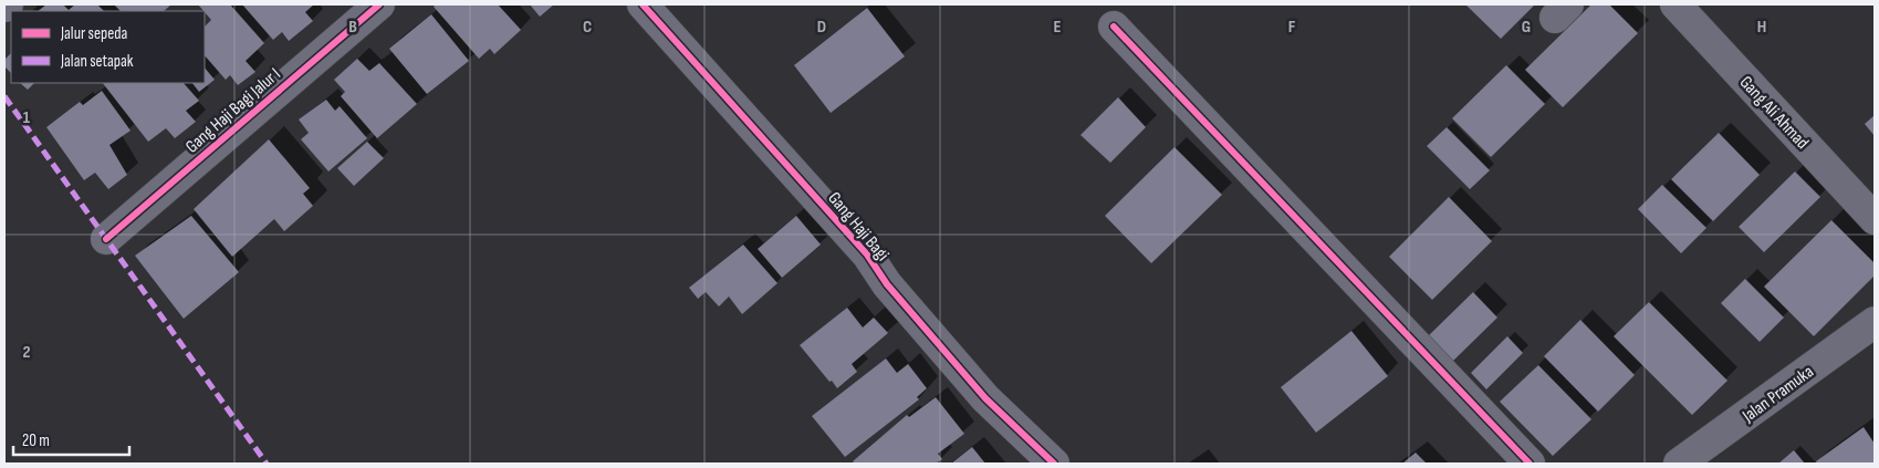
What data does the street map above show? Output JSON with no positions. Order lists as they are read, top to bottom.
{
  "streets": {
    "street": [
      "Gang Haji Bagi Jalur I",
      "Gang Ali Ahmad",
      "Gang Haji Bagi",
      "Jalan Pramuka"
    ]
  },
  "legend": ["Jalur sepeda", "Jalan setapak"],
  "scale_bar": "20 m",
  "grid": {
    "columns": [
      "B",
      "C",
      "D",
      "E",
      "F",
      "G",
      "H"
    ],
    "rows": ["1", "2"]
  }
}
